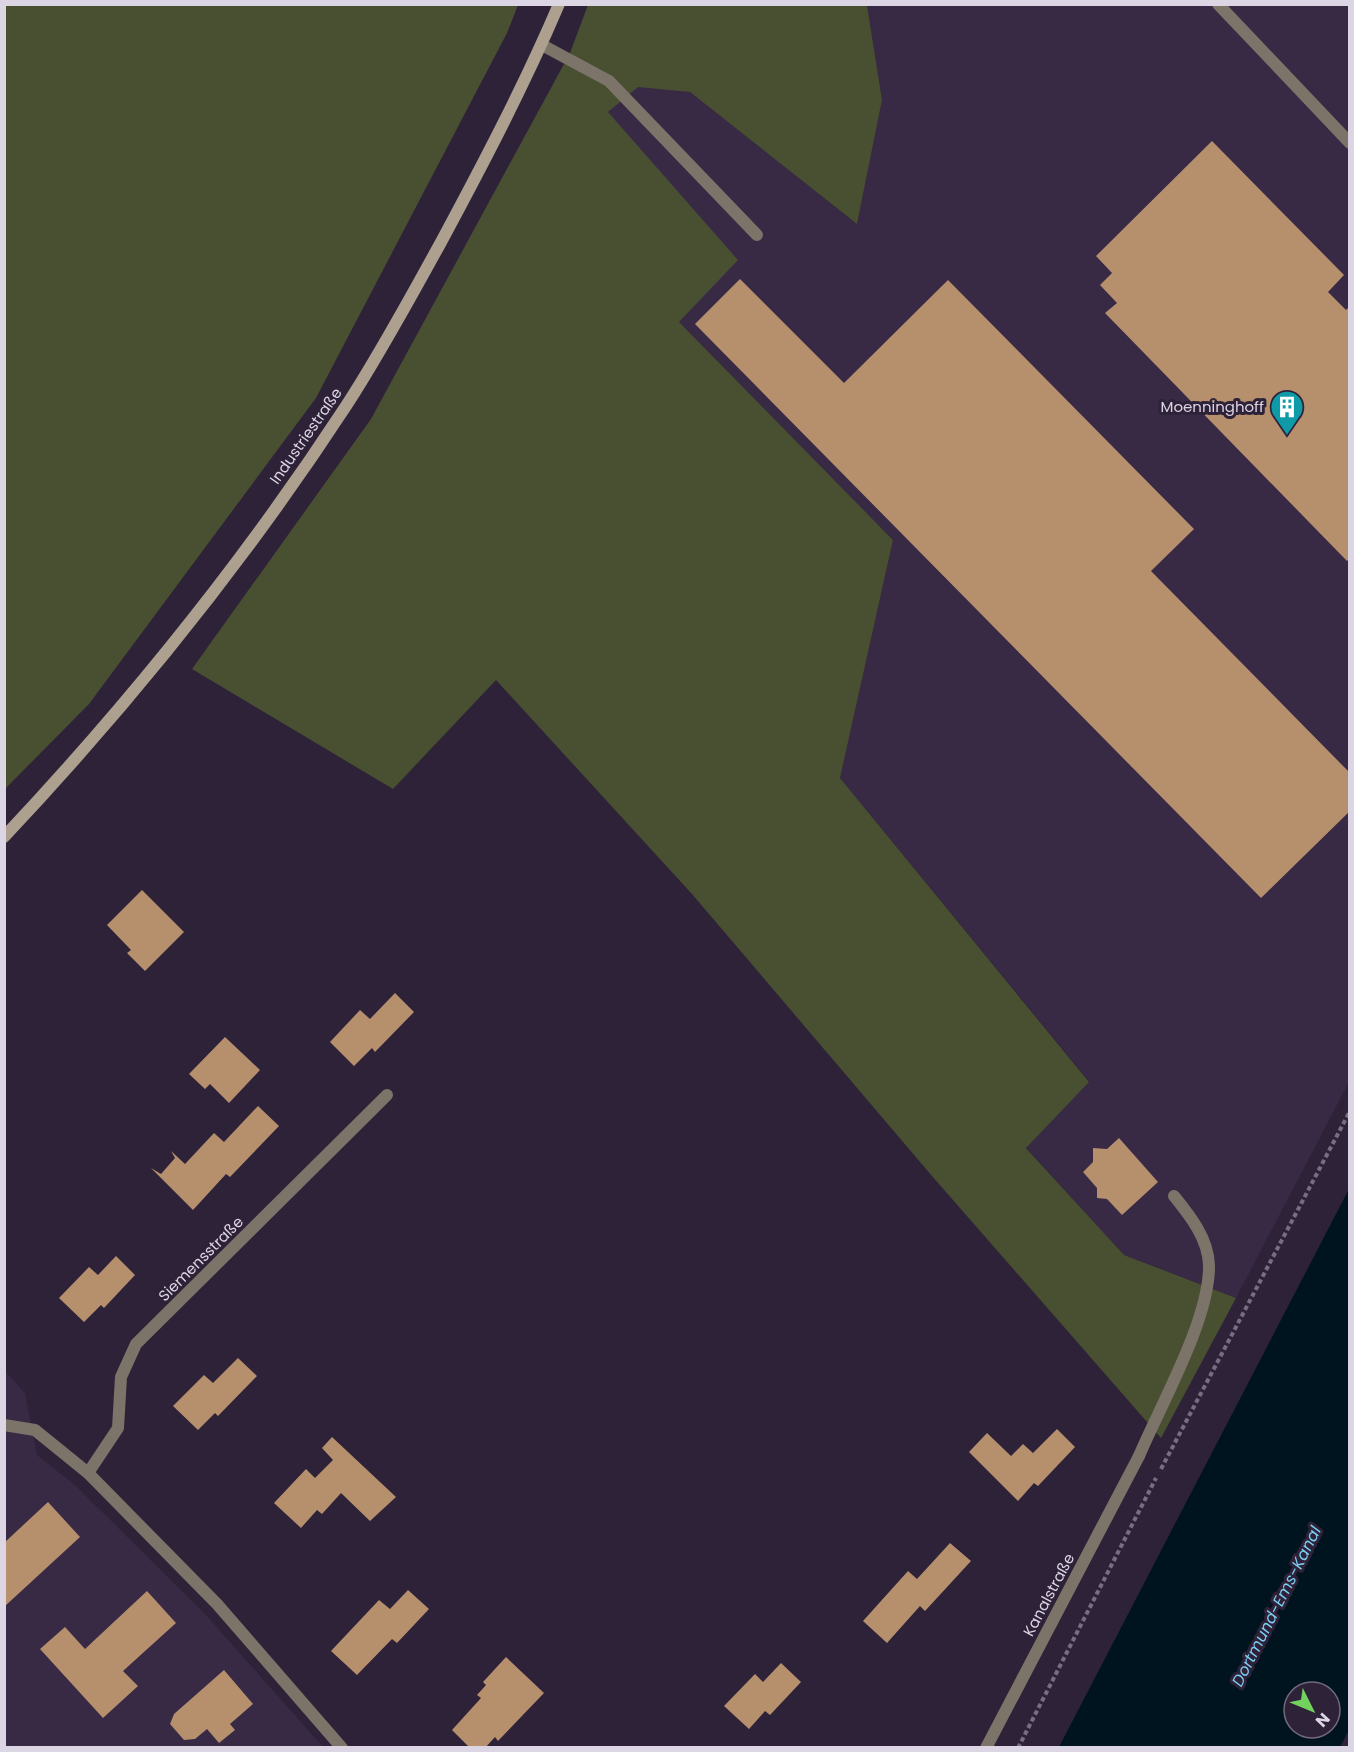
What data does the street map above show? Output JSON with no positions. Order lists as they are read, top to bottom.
{
  "streets": {
    "street": ["Industriestraße", "Siemensstraße", "Kanalstraße"]
  },
  "water": ["Dortmund-Ems-Kanal"],
  "places": {
    "building": ["Moenninghoff"]
  },
  "north": "bottom right"
}
